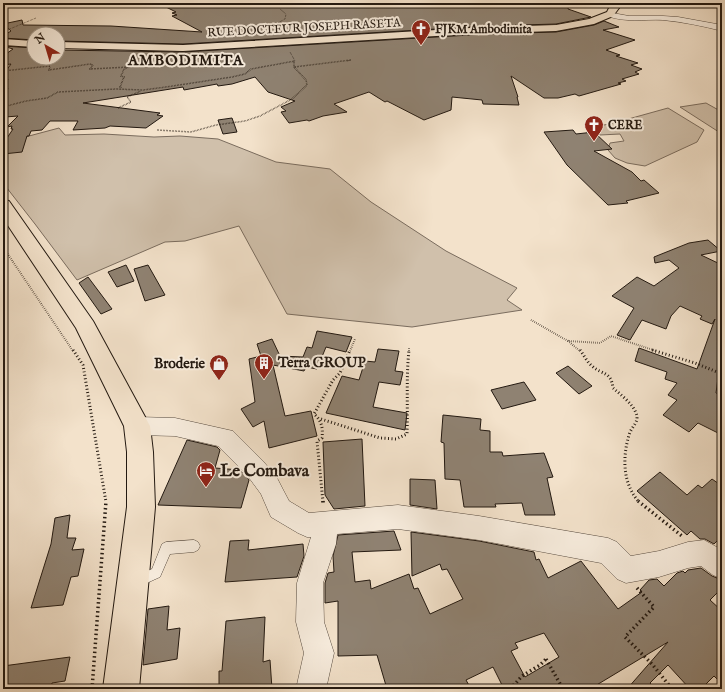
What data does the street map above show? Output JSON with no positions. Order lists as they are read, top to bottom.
{
  "streets": {
    "main road": ["RUE DOCTEUR JOSEPH RASETA"]
  },
  "districts": ["AMBODIMITA"],
  "places": {
    "church": ["FJKM Ambodimita", "CERE"],
    "building": ["Terra GROUP"],
    "shop": ["Broderie"],
    "hotel": ["Le Combava"]
  },
  "north": "top left"
}
